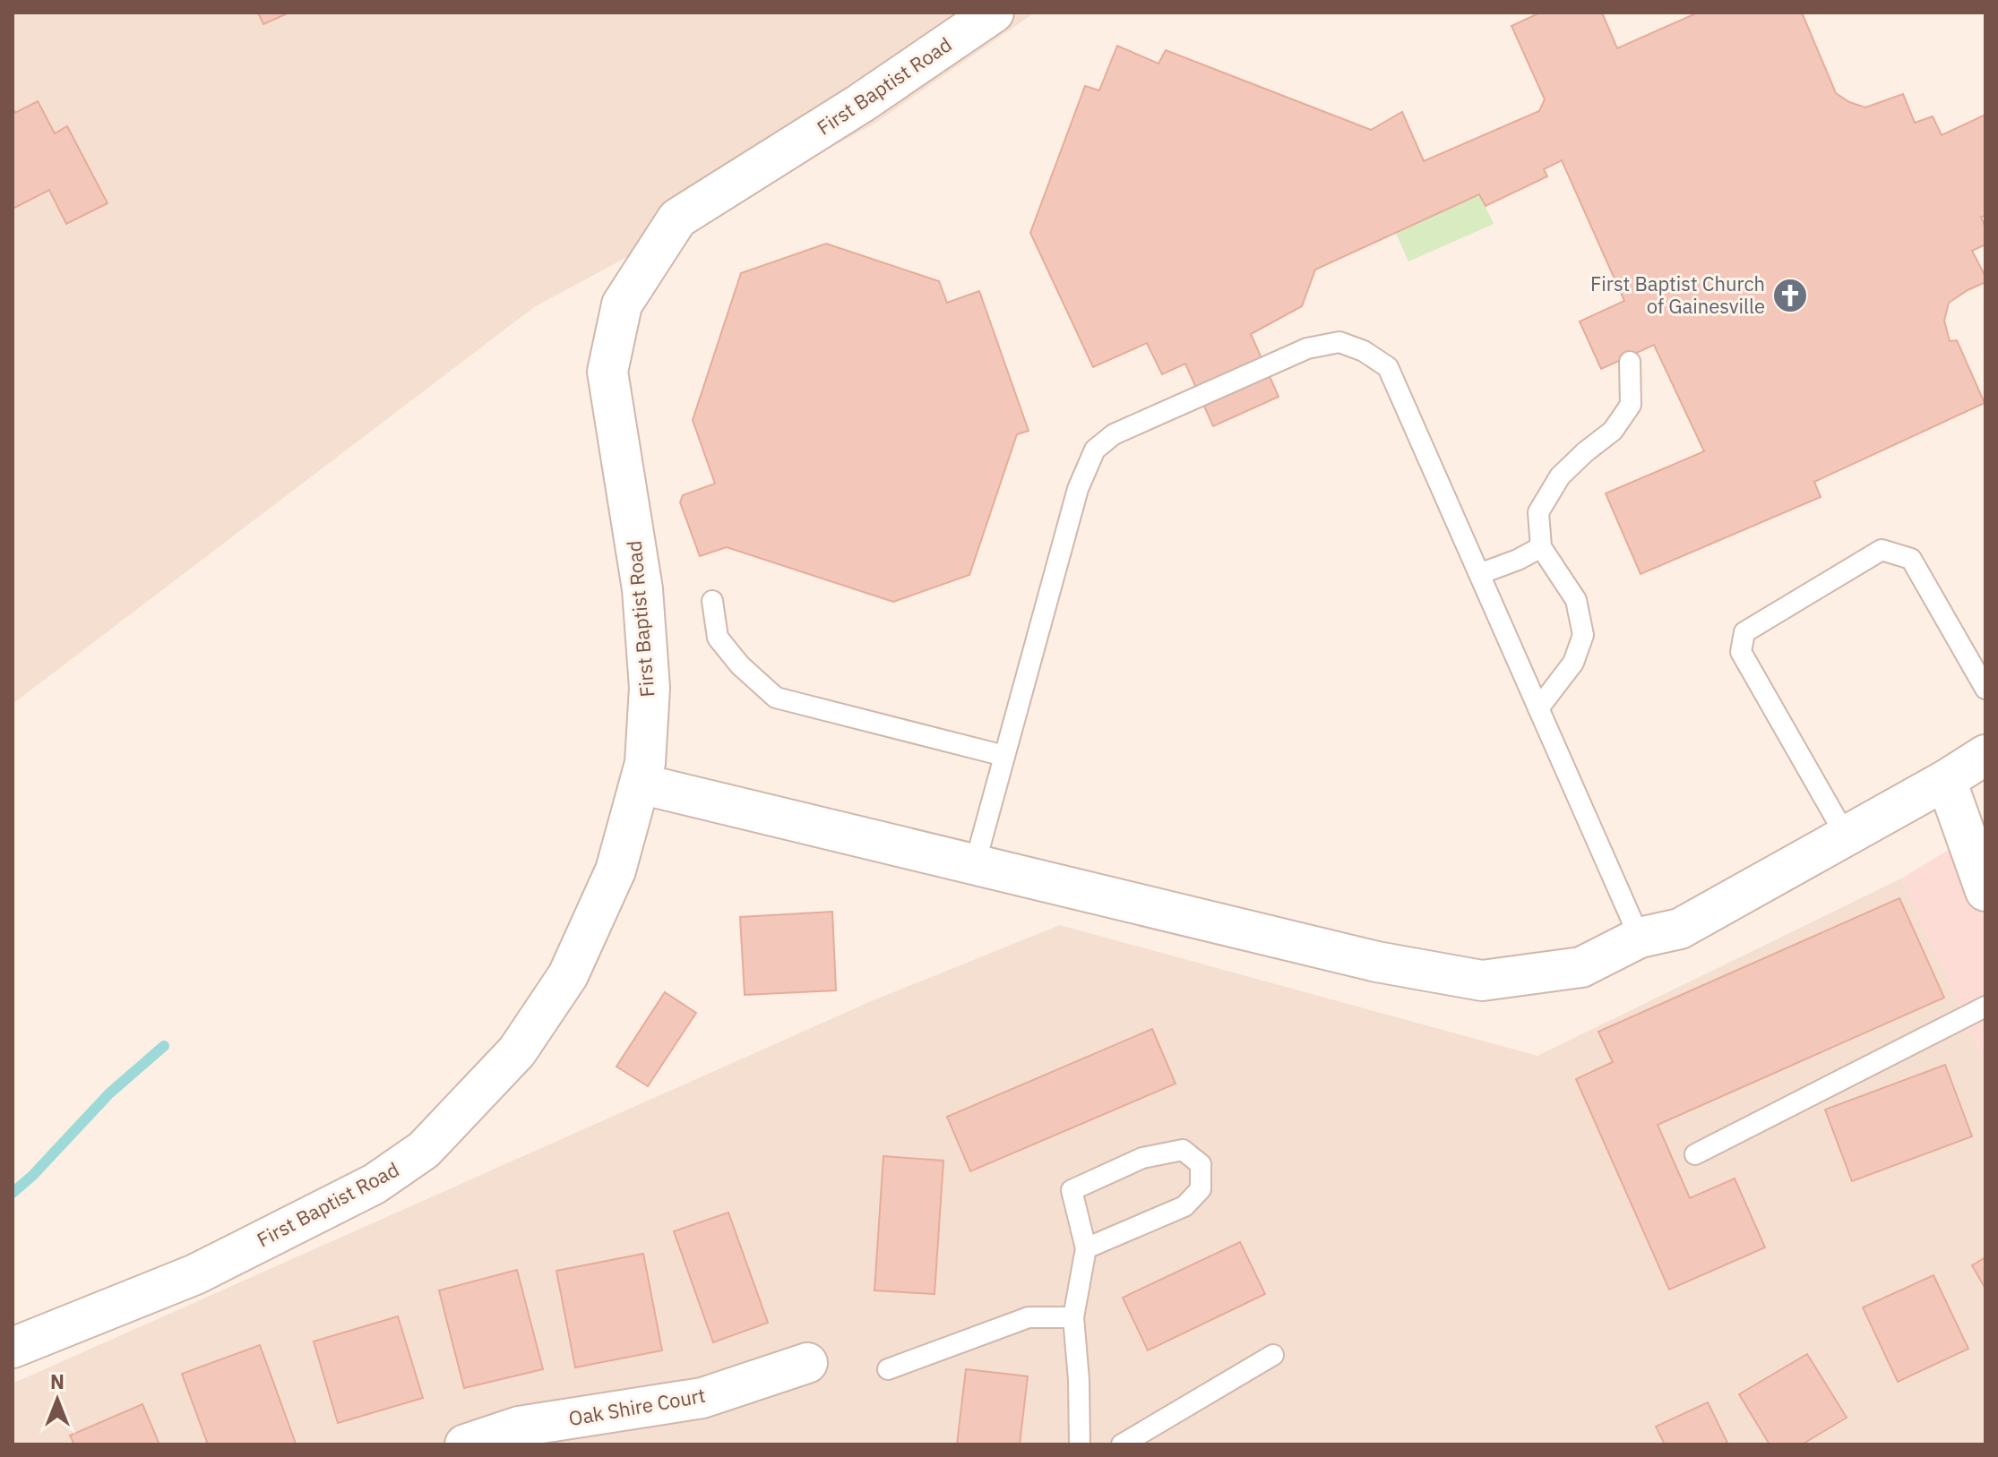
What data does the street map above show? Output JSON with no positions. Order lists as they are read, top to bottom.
{
  "streets": {
    "street": ["First Baptist Road", "Oak Shire Court"]
  },
  "places": {
    "church": ["First Baptist Church of Gainesville"]
  },
  "north": "top"
}
